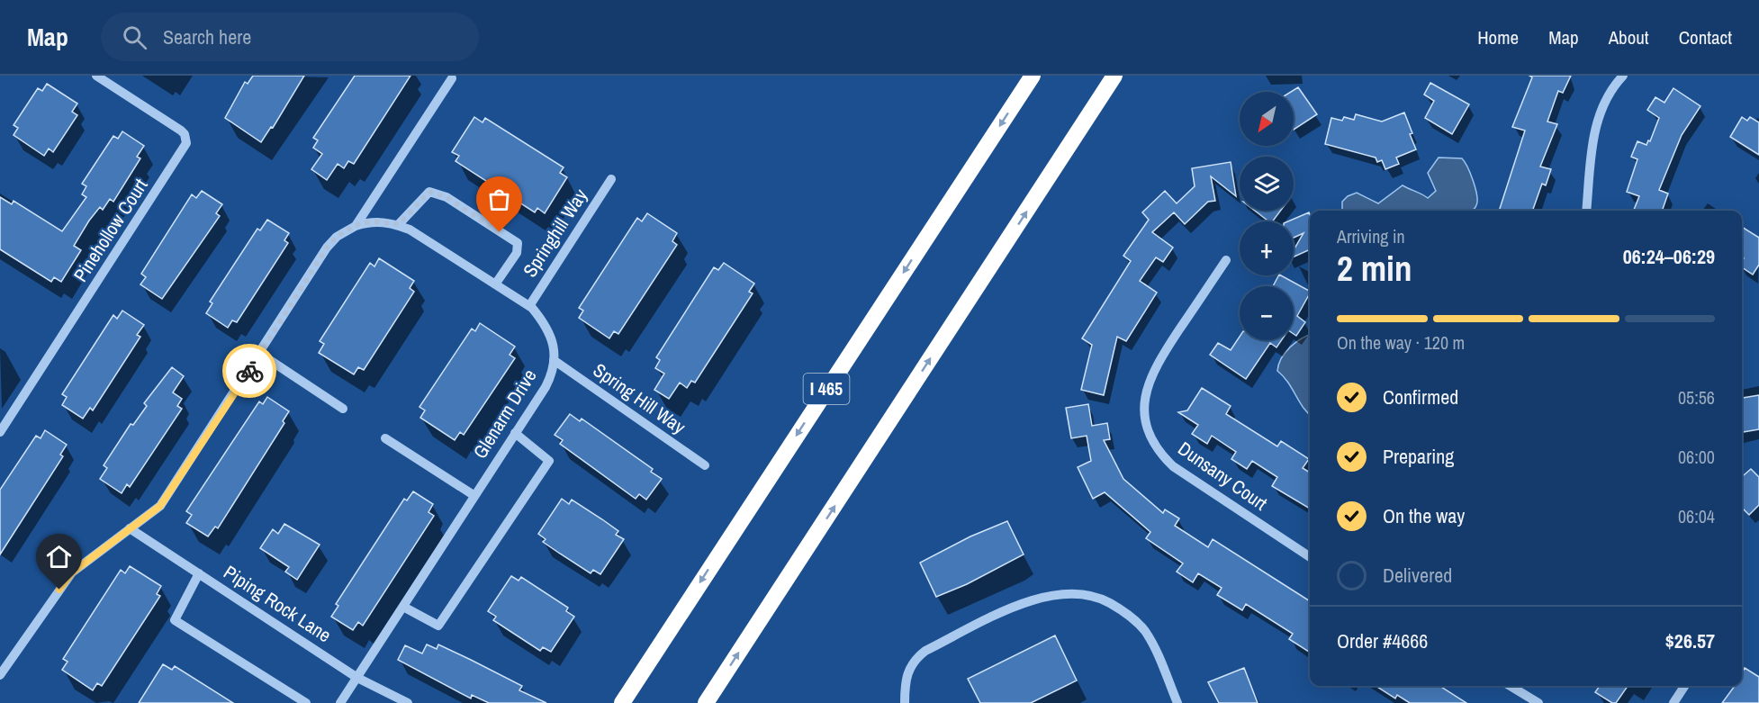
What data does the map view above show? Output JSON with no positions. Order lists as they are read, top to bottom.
{
  "streets": {
    "highway": ["I 465"],
    "street": [
      "Pinehollow Court",
      "Springhill Way",
      "Spring Hill Way",
      "Glenarm Drive",
      "Dunsany Court",
      "Piping Rock Lane"
    ]
  },
  "crossings": [
    ["Springhill Way", "Glenarm Drive"],
    ["Spring Hill Way", "Glenarm Drive"],
    ["Glenarm Drive", "Piping Rock Lane"]
  ],
  "north": "bottom left",
  "page": {
    "header": "Map",
    "search": "Search here",
    "nav": [
      "Home",
      "Map",
      "About",
      "Contact"
    ],
    "map_buttons": ["+", "−"],
    "heading": ["2 min", "Arriving in", "06:24–06:29"],
    "panel": ["Order #4666", "$26.57"],
    "bar": "On the way · 120 m",
    "list": [
      ["Confirmed", "05:56"],
      ["Preparing", "06:00"],
      ["On the way", "06:04"],
      "Delivered"
    ]
  }
}
